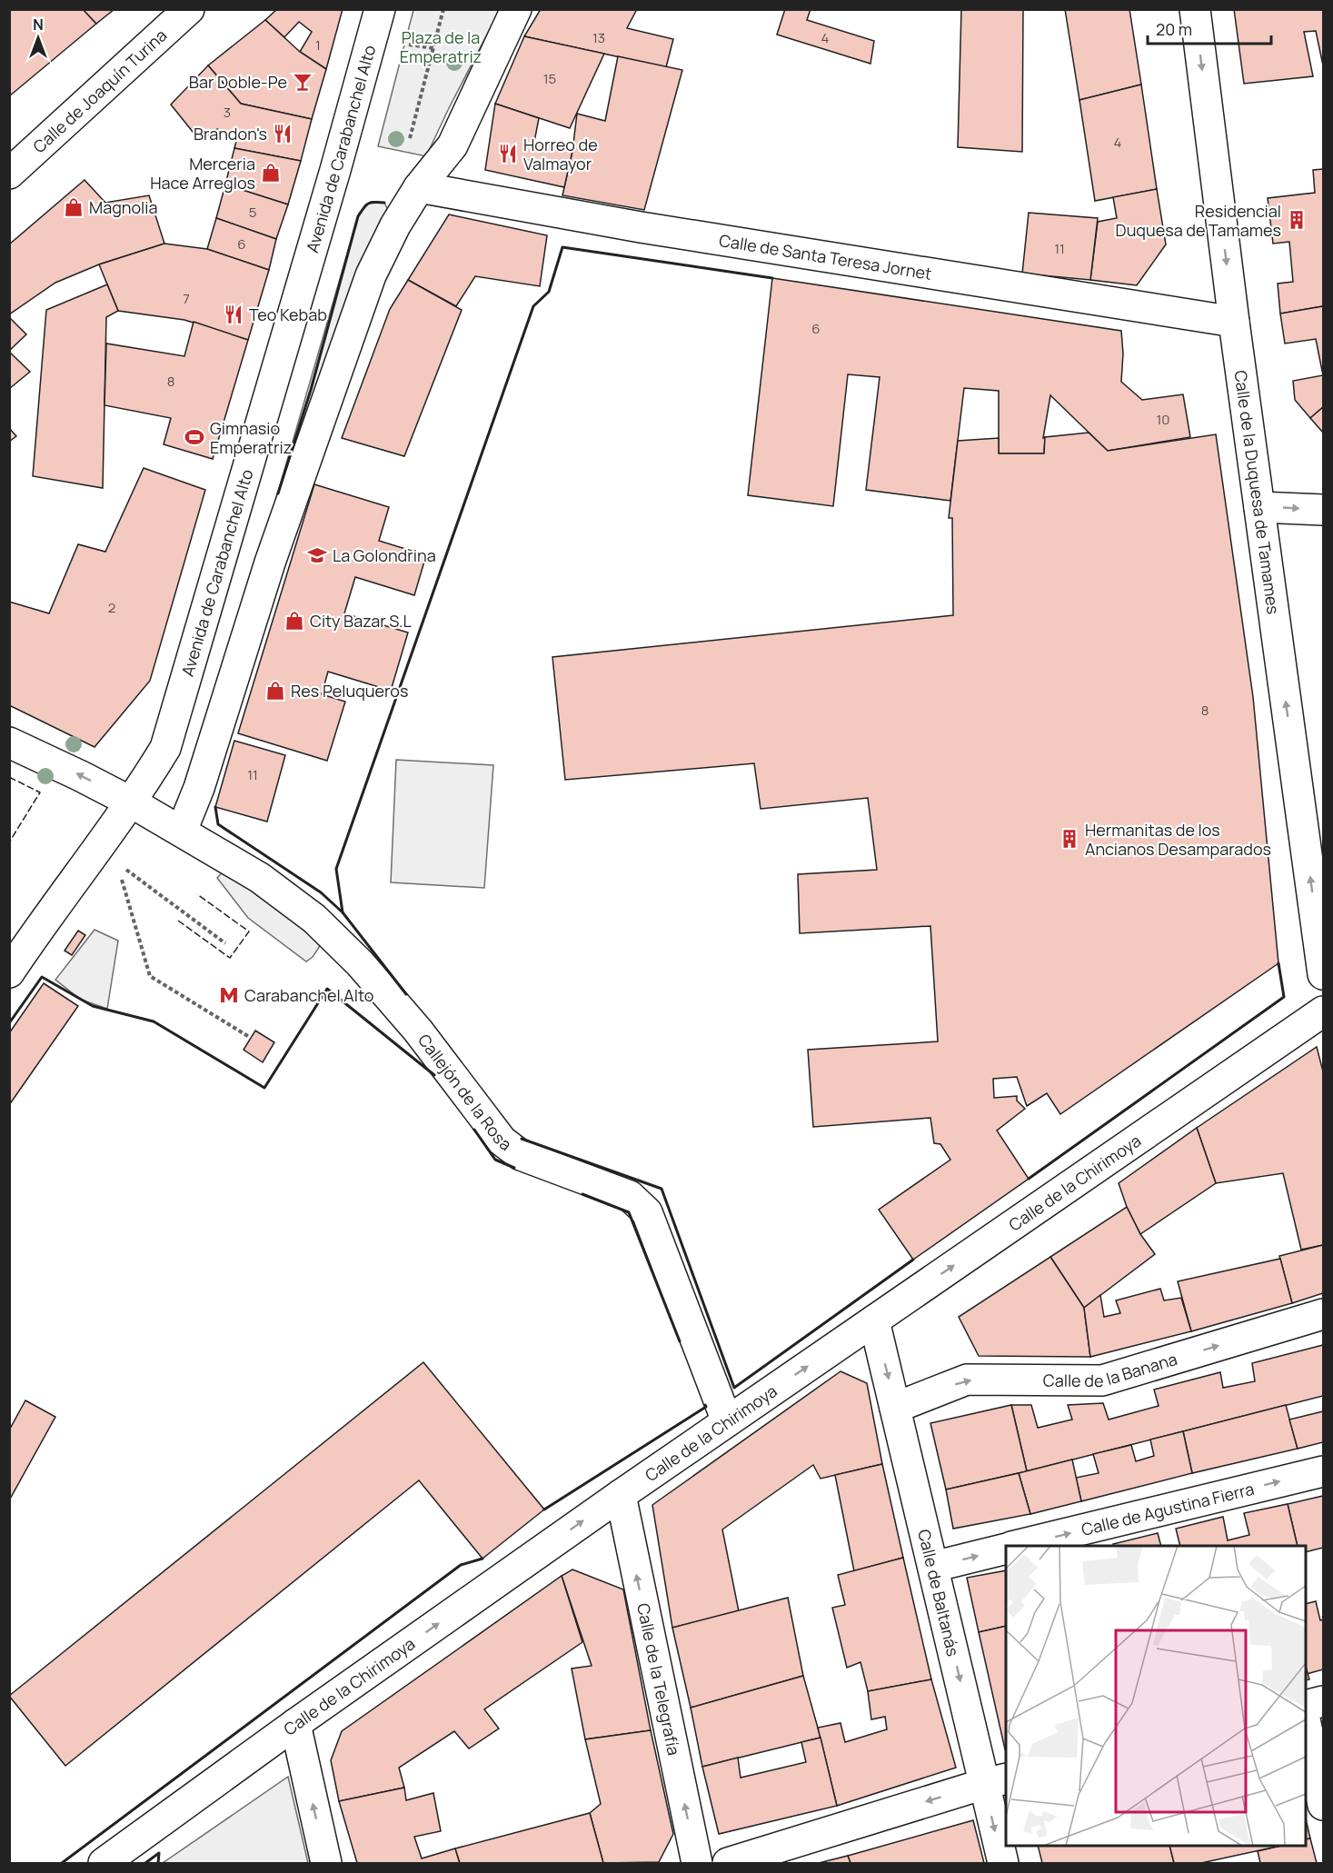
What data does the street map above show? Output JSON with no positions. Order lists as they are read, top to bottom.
{
  "streets": {
    "street": [
      "Calle de Joaquín Turina",
      "Avenida de Carabanchel Alto",
      "Calle de Santa Teresa Jornet",
      "Calle de la Duquesa de Tamames",
      "Callejón de la Rosa",
      "Calle de la Chirimoya",
      "Calle de la Banana",
      "Calle de Agustina Fierra",
      "Calle de Baltanás",
      "Calle de la Telegrafía"
    ]
  },
  "crossings": [
    ["Avenida de Carabanchel Alto", "Callejón de la Rosa"],
    ["Calle de Santa Teresa Jornet", "Calle de la Duquesa de Tamames"],
    ["Callejón de la Rosa", "Calle de la Chirimoya"],
    ["Calle de la Chirimoya", "Calle de Baltanás"],
    ["Calle de la Chirimoya", "Calle de la Telegrafía"],
    ["Calle de la Banana", "Calle de Baltanás"]
  ],
  "one_way": [
    "Calle de la Chirimoya",
    "Calle de la Banana",
    "Calle de Agustina Fierra",
    "Calle de Baltanás",
    "Calle de la Telegrafía"
  ],
  "parks": ["Plaza de la Emperatriz"],
  "places": {
    "bar": ["Bar Doble-Pe"],
    "restaurant": ["Brandon's", "Horreo de Valmayor", "Teo Kebab"],
    "shop": [
      "Merceria Hace Arreglos",
      "Magnolia",
      "City Bazar S.L",
      "Res Peluqueros"
    ],
    "building": ["Residencial Duquesa de Tamames", "Hermanitas de los Ancianos Desamparados"],
    "sports": ["Gimnasio Emperatriz"],
    "school or university": ["La Golondrina"],
    "metro station": ["Carabanchel Alto"]
  },
  "house_numbers": [
    "13",
    "4",
    "1",
    "15",
    "3",
    "4",
    "5",
    "6",
    "11",
    "7",
    "6",
    "8",
    "10",
    "2",
    "8",
    "11"
  ],
  "scale_bar": "20 m",
  "north": "top"
}
